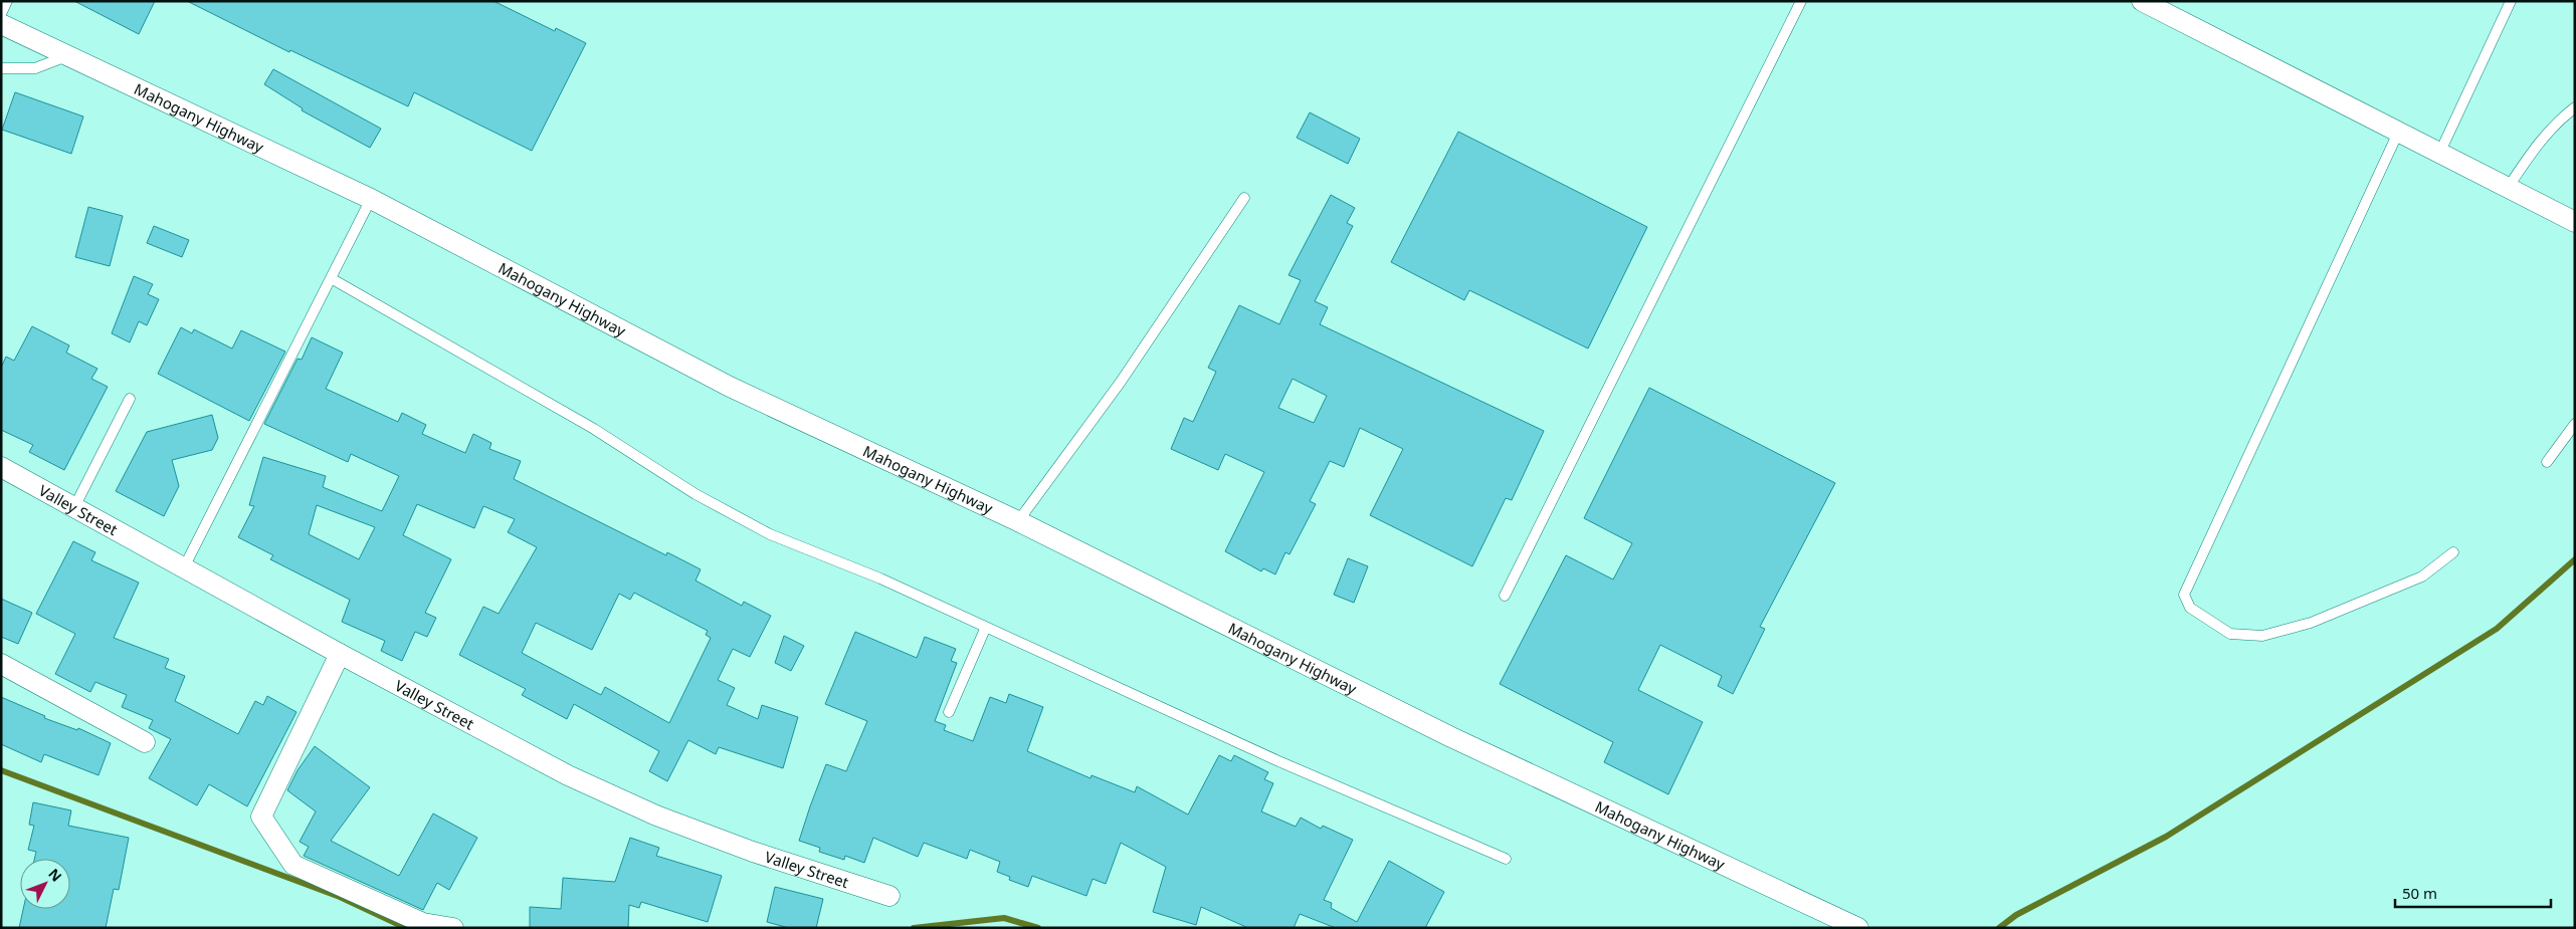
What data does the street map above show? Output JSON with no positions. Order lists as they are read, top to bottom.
{
  "streets": {
    "street": ["Mahogany Highway", "Valley Street"]
  },
  "scale_bar": "50 m",
  "north": "top right"
}
